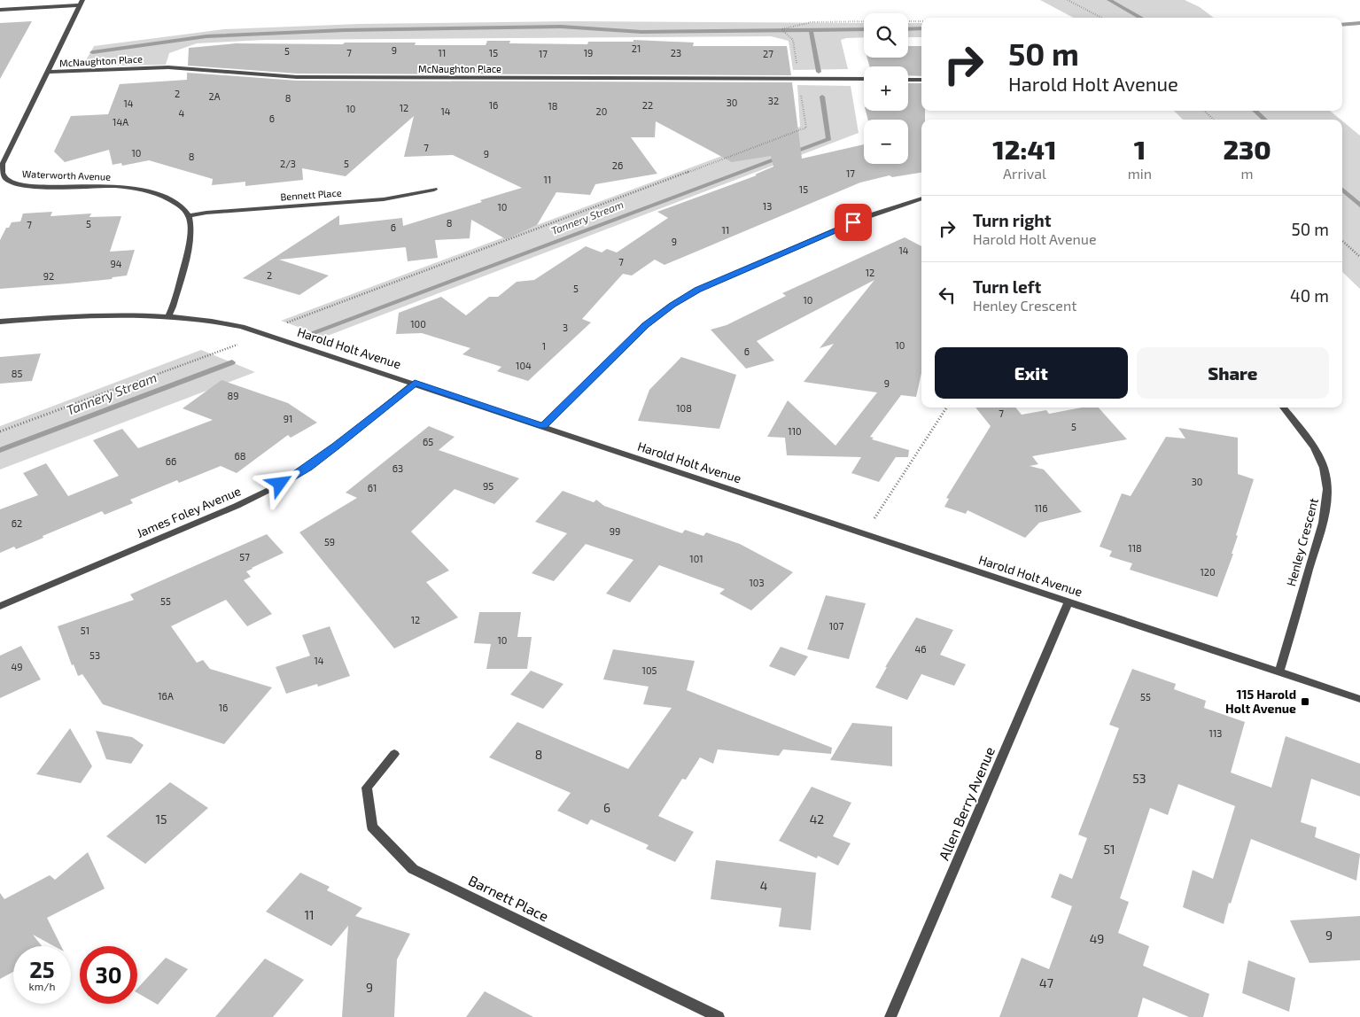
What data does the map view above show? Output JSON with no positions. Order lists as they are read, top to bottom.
{
  "streets": {
    "street": [
      "McNaughton Place",
      "Waterworth Avenue",
      "Bennett Place",
      "Harold Holt Avenue",
      "James Foley Avenue",
      "Henley Crescent",
      "Allen Berry Avenue",
      "Barnett Place"
    ]
  },
  "crossings": [
    ["McNaughton Place", "Waterworth Avenue"],
    ["Waterworth Avenue", "Bennett Place"],
    ["Harold Holt Avenue", "James Foley Avenue"],
    ["Harold Holt Avenue", "Henley Crescent"],
    ["Harold Holt Avenue", "Allen Berry Avenue"]
  ],
  "water": ["Tannery Stream"],
  "places": {
    "transit": ["115 Harold Holt Avenue"]
  },
  "house_numbers": [
    "21",
    "9",
    "5",
    "7",
    "11",
    "15",
    "19",
    "23",
    "17",
    "27",
    "2",
    "2A",
    "8",
    "32",
    "30",
    "14",
    "16",
    "22",
    "18",
    "12",
    "10",
    "14",
    "20",
    "4",
    "6",
    "14A",
    "7",
    "10",
    "9",
    "8",
    "2/3",
    "5",
    "26",
    "17",
    "11",
    "15",
    "13",
    "10",
    "8",
    "5",
    "7",
    "6",
    "11",
    "9",
    "14",
    "7",
    "94",
    "12",
    "2",
    "92",
    "5",
    "10",
    "100",
    "3",
    "10",
    "1",
    "6",
    "104",
    "85",
    "9",
    "89",
    "108",
    "7",
    "91",
    "5",
    "110",
    "65",
    "68",
    "66",
    "63",
    "30",
    "95",
    "61",
    "116",
    "62",
    "99",
    "59",
    "118",
    "57",
    "101",
    "120",
    "103",
    "55",
    "12",
    "107",
    "51",
    "10",
    "46",
    "53",
    "14",
    "49",
    "105",
    "16A",
    "55",
    "16",
    "113",
    "8",
    "53",
    "6",
    "15",
    "42",
    "51",
    "4",
    "11",
    "9",
    "49",
    "47",
    "9"
  ],
  "page": {
    "map_buttons": ["+", "−"],
    "turn": ["50 m", "Harold Holt Avenue"],
    "eta": [
      "12:41",
      "Arrival",
      "1",
      "min",
      "230",
      "m"
    ],
    "list": [
      {
        "name": "Turn right",
        "note": "Harold Holt Avenue",
        "value": "50 m"
      },
      {
        "name": "Turn left",
        "note": "Henley Crescent",
        "value": "40 m"
      }
    ],
    "buttons": ["Exit", "Share"],
    "speed": "25 km/h",
    "limit": "30"
  }
}
